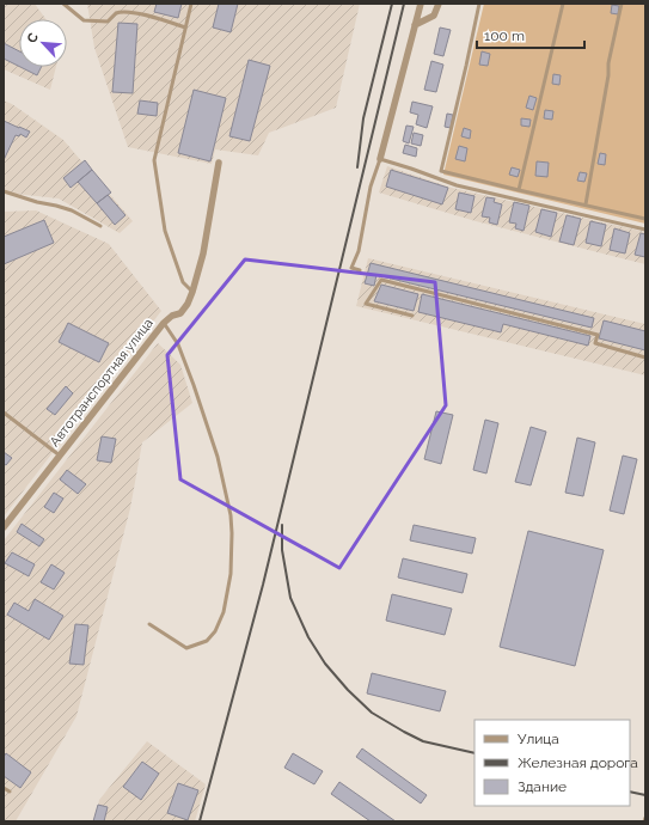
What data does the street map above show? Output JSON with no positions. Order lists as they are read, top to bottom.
{
  "streets": {
    "street": ["Автотранспортная улица"]
  },
  "legend": ["Улица", "Железная дорога", "Здание"],
  "scale_bar": "100 m",
  "north": "top left"
}
